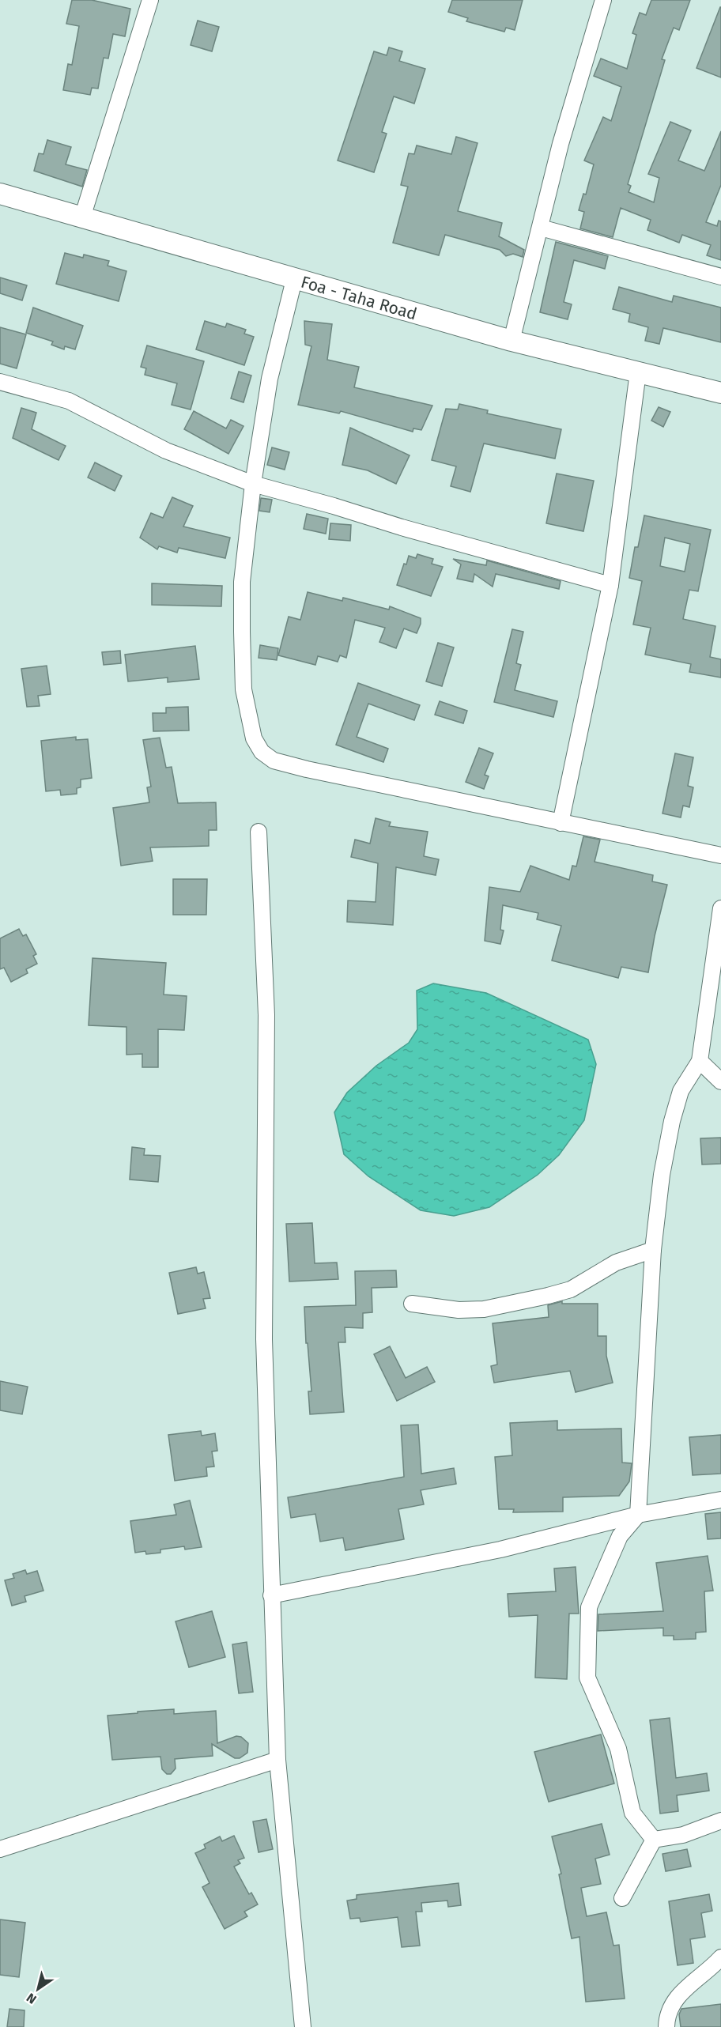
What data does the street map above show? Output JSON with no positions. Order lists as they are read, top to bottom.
{
  "streets": {
    "street": ["Foa - Taha Road"]
  },
  "north": "bottom left"
}
